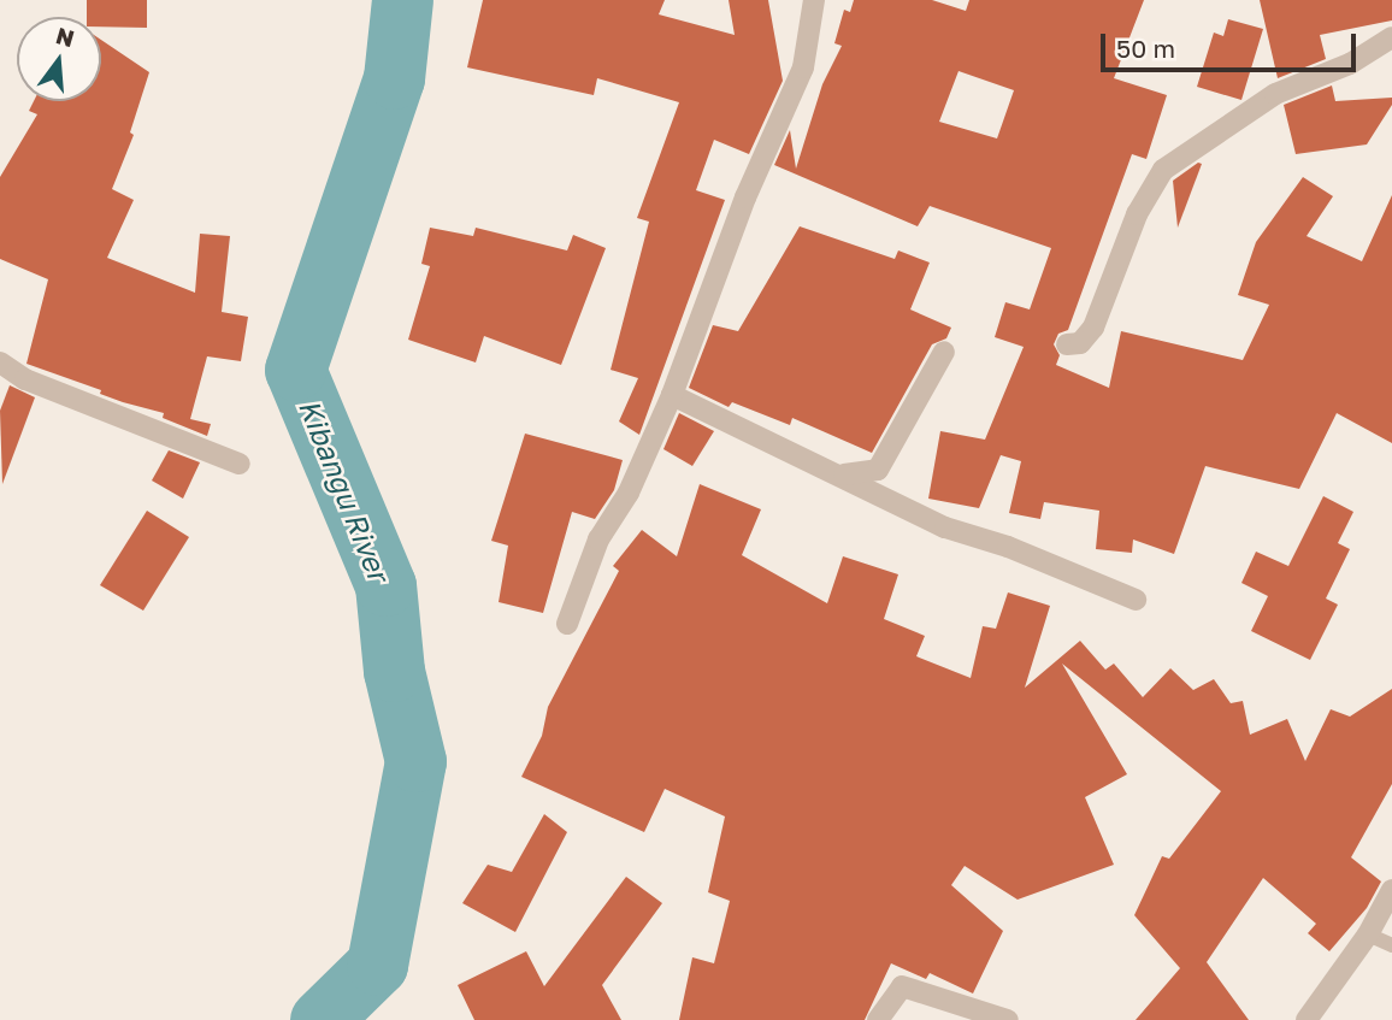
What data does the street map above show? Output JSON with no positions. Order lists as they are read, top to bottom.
{
  "water": ["Kibangu River"],
  "scale_bar": "50 m",
  "north": "top"
}
